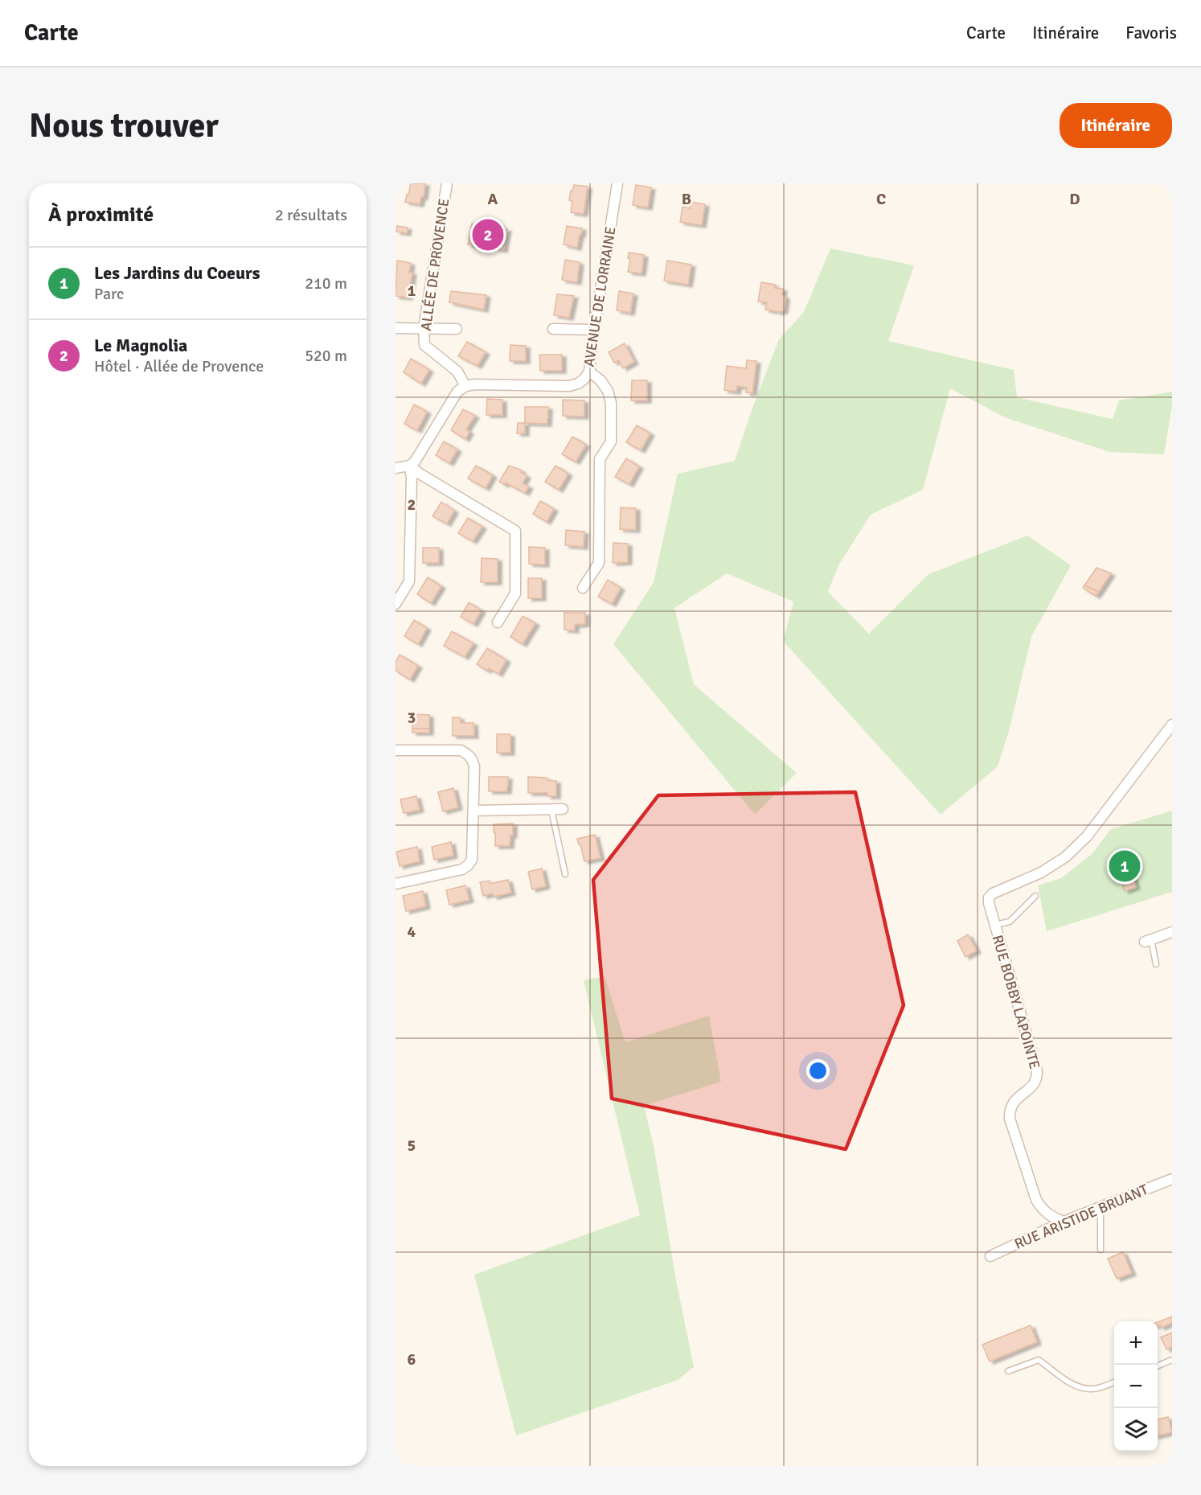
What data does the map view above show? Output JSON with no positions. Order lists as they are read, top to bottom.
{
  "streets": {
    "street": [
      "ALLÉE DE PROVENCE",
      "AVENUE DE LORRAINE",
      "RUE BOBBY LAPOINTE",
      "RUE ARISTIDE BRUANT"
    ]
  },
  "crossings": [
    ["ALLÉE DE PROVENCE", "AVENUE DE LORRAINE"],
    ["RUE BOBBY LAPOINTE", "RUE ARISTIDE BRUANT"]
  ],
  "page": {
    "header": "Carte",
    "nav": ["Carte", "Itinéraire", "Favoris"],
    "buttons": "Itinéraire",
    "title": "Nous trouver",
    "heading": ["À proximité", "2 résultats"],
    "pins": ["2", "1"],
    "list": [
      {
        "mark": "1",
        "name": "Les Jardins du Coeurs",
        "note": "Parc",
        "value": "210 m"
      },
      {
        "mark": "2",
        "name": "Le Magnolia",
        "note": "Hôtel · Allée de Provence",
        "value": "520 m"
      }
    ],
    "map_buttons": ["+", "−"]
  },
  "grid": {
    "columns": [
      "A",
      "B",
      "C",
      "D"
    ],
    "rows": [
      "1",
      "2",
      "3",
      "4",
      "5",
      "6"
    ]
  }
}
